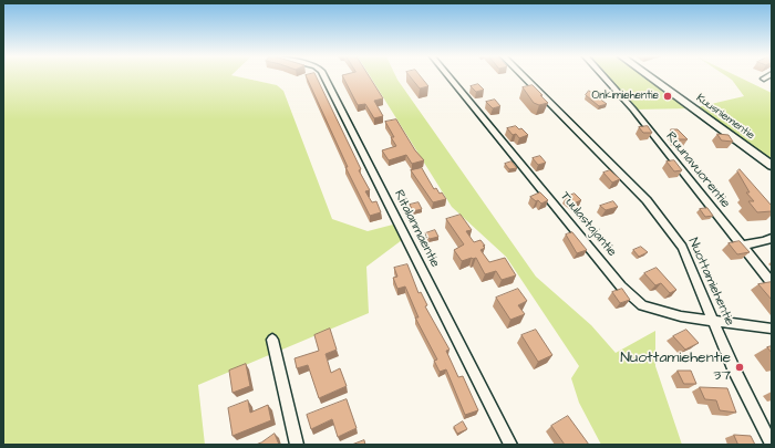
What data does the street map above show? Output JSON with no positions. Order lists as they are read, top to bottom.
{
  "streets": {
    "street": [
      "Kuusniementie",
      "Ruunavuorentie",
      "Tuulastajantie",
      "Ritalanmäentie",
      "Nuottamiehentie"
    ]
  },
  "crossings": [
    ["Tuulastajantie", "Nuottamiehentie"]
  ],
  "places": ["Onkimiehentie", "Nuottamiehentie 37"]
}
